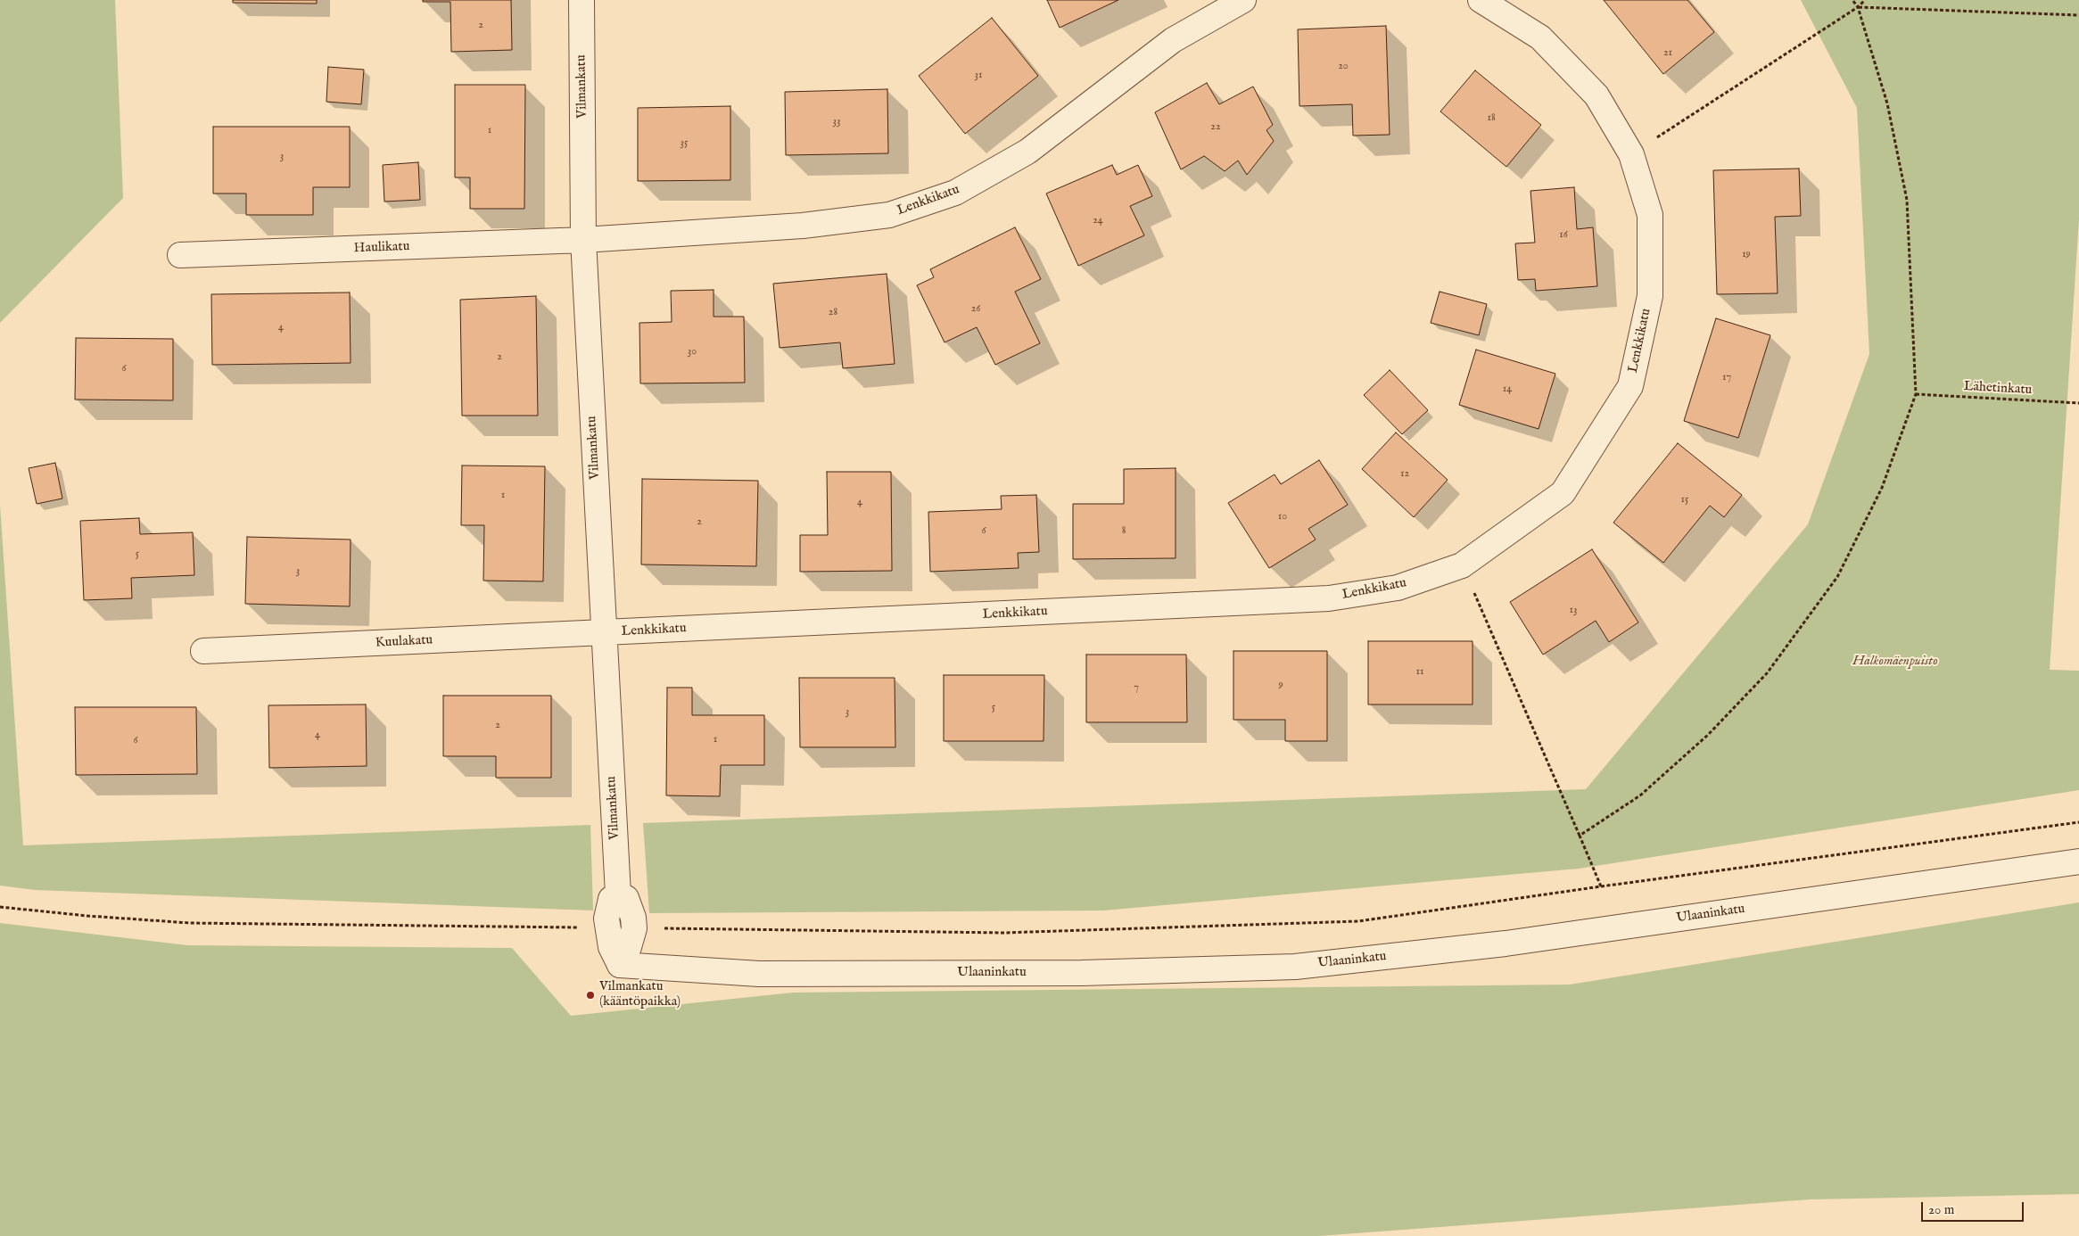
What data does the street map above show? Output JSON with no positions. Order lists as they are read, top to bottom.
{
  "streets": {
    "street": [
      "Vilmankatu",
      "Lenkkikatu",
      "Haulikatu",
      "Kuulakatu",
      "Ulaaninkatu"
    ],
    "path": ["Lähetinkatu"]
  },
  "crossings": [
    ["Vilmankatu", "Lenkkikatu"],
    ["Vilmankatu", "Haulikatu"],
    ["Vilmankatu", "Kuulakatu"],
    ["Lenkkikatu", "Haulikatu"],
    ["Lenkkikatu", "Kuulakatu"]
  ],
  "parks": ["Halkomäenpuisto"],
  "places": ["Vilmankatu (kääntöpaikka)"],
  "house_numbers": [
    "2",
    "21",
    "20",
    "31",
    "18",
    "33",
    "22",
    "1",
    "35",
    "3",
    "24",
    "16",
    "19",
    "26",
    "28",
    "4",
    "30",
    "2",
    "6",
    "17",
    "14",
    "12",
    "1",
    "15",
    "4",
    "10",
    "2",
    "6",
    "8",
    "5",
    "3",
    "13",
    "11",
    "9",
    "7",
    "5",
    "3",
    "2",
    "4",
    "1",
    "6"
  ],
  "scale_bar": "20 m"
}
